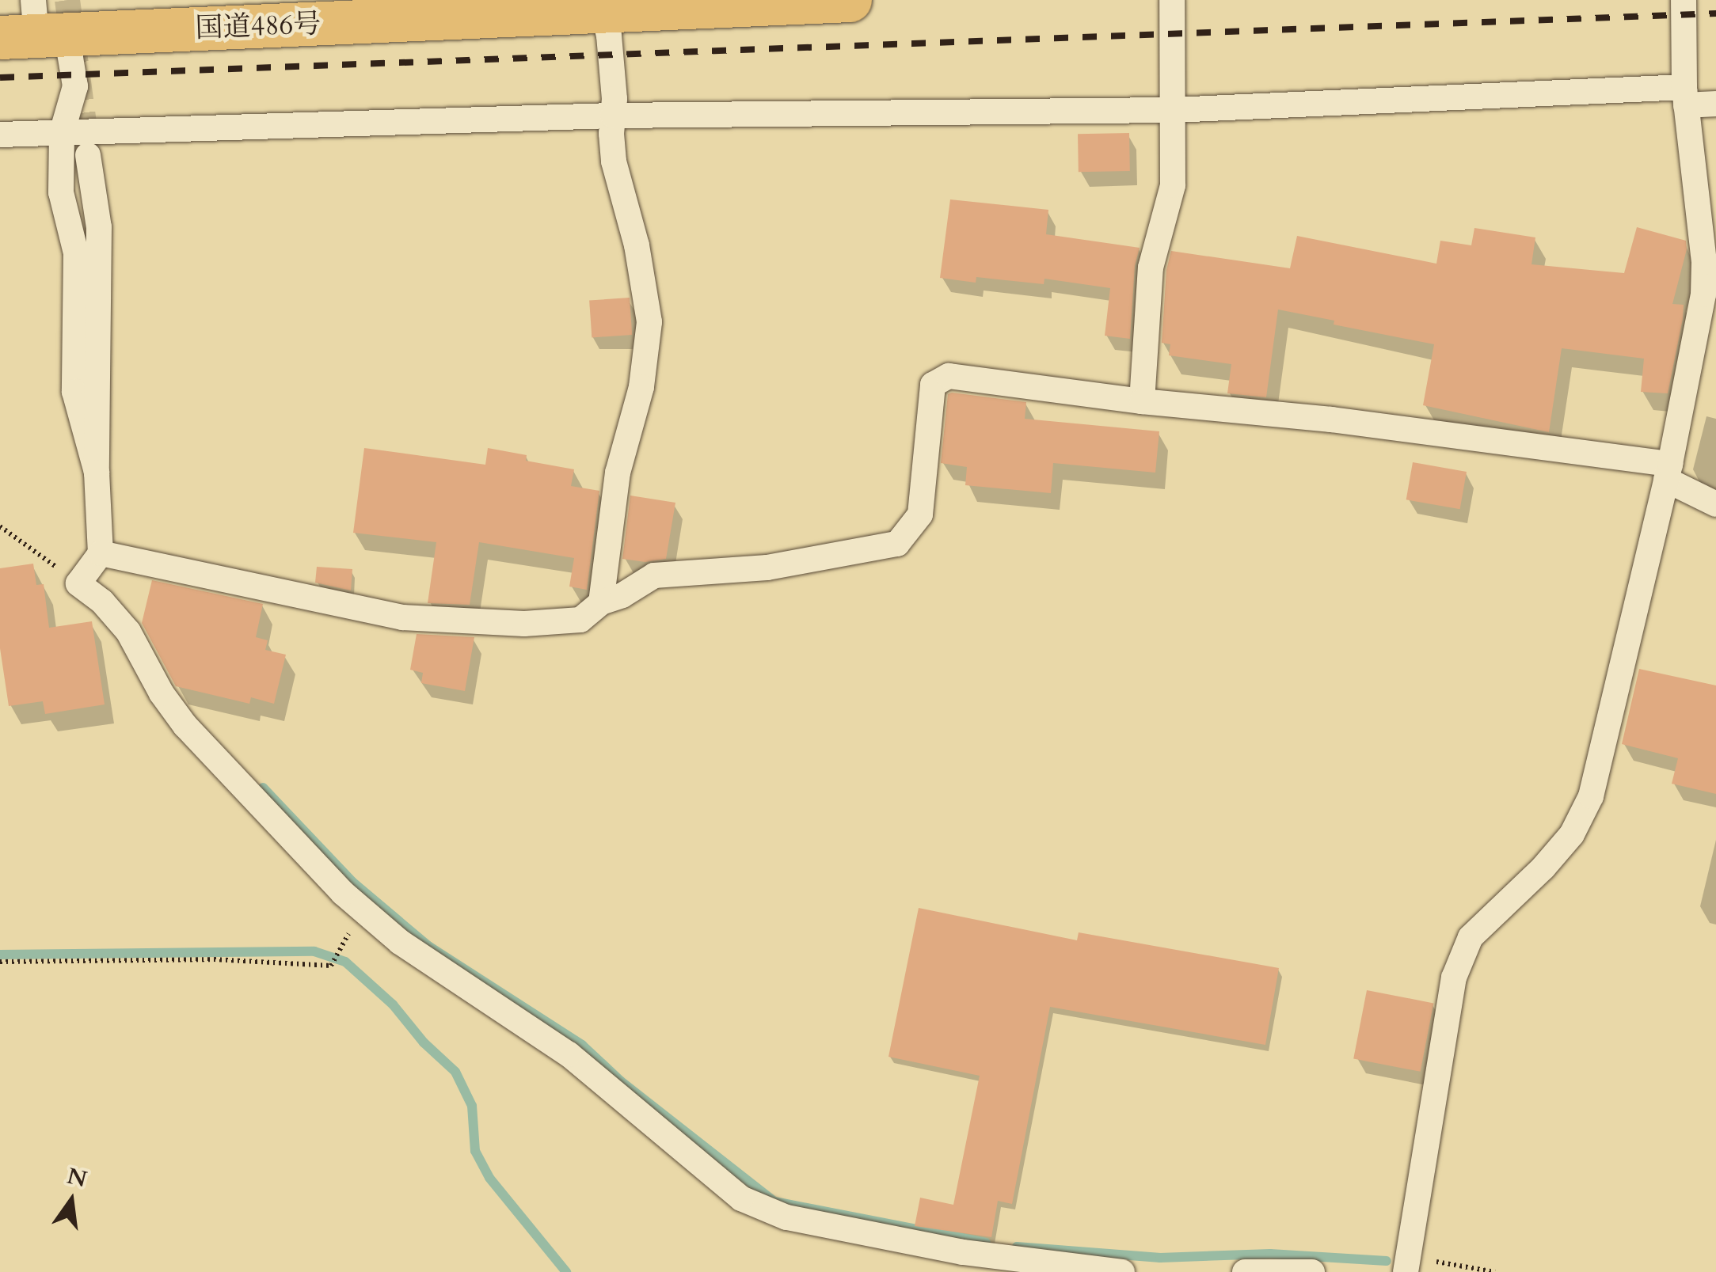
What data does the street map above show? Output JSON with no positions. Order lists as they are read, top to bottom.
{
  "streets": {
    "highway": ["国道486号"]
  },
  "north": "top"
}
